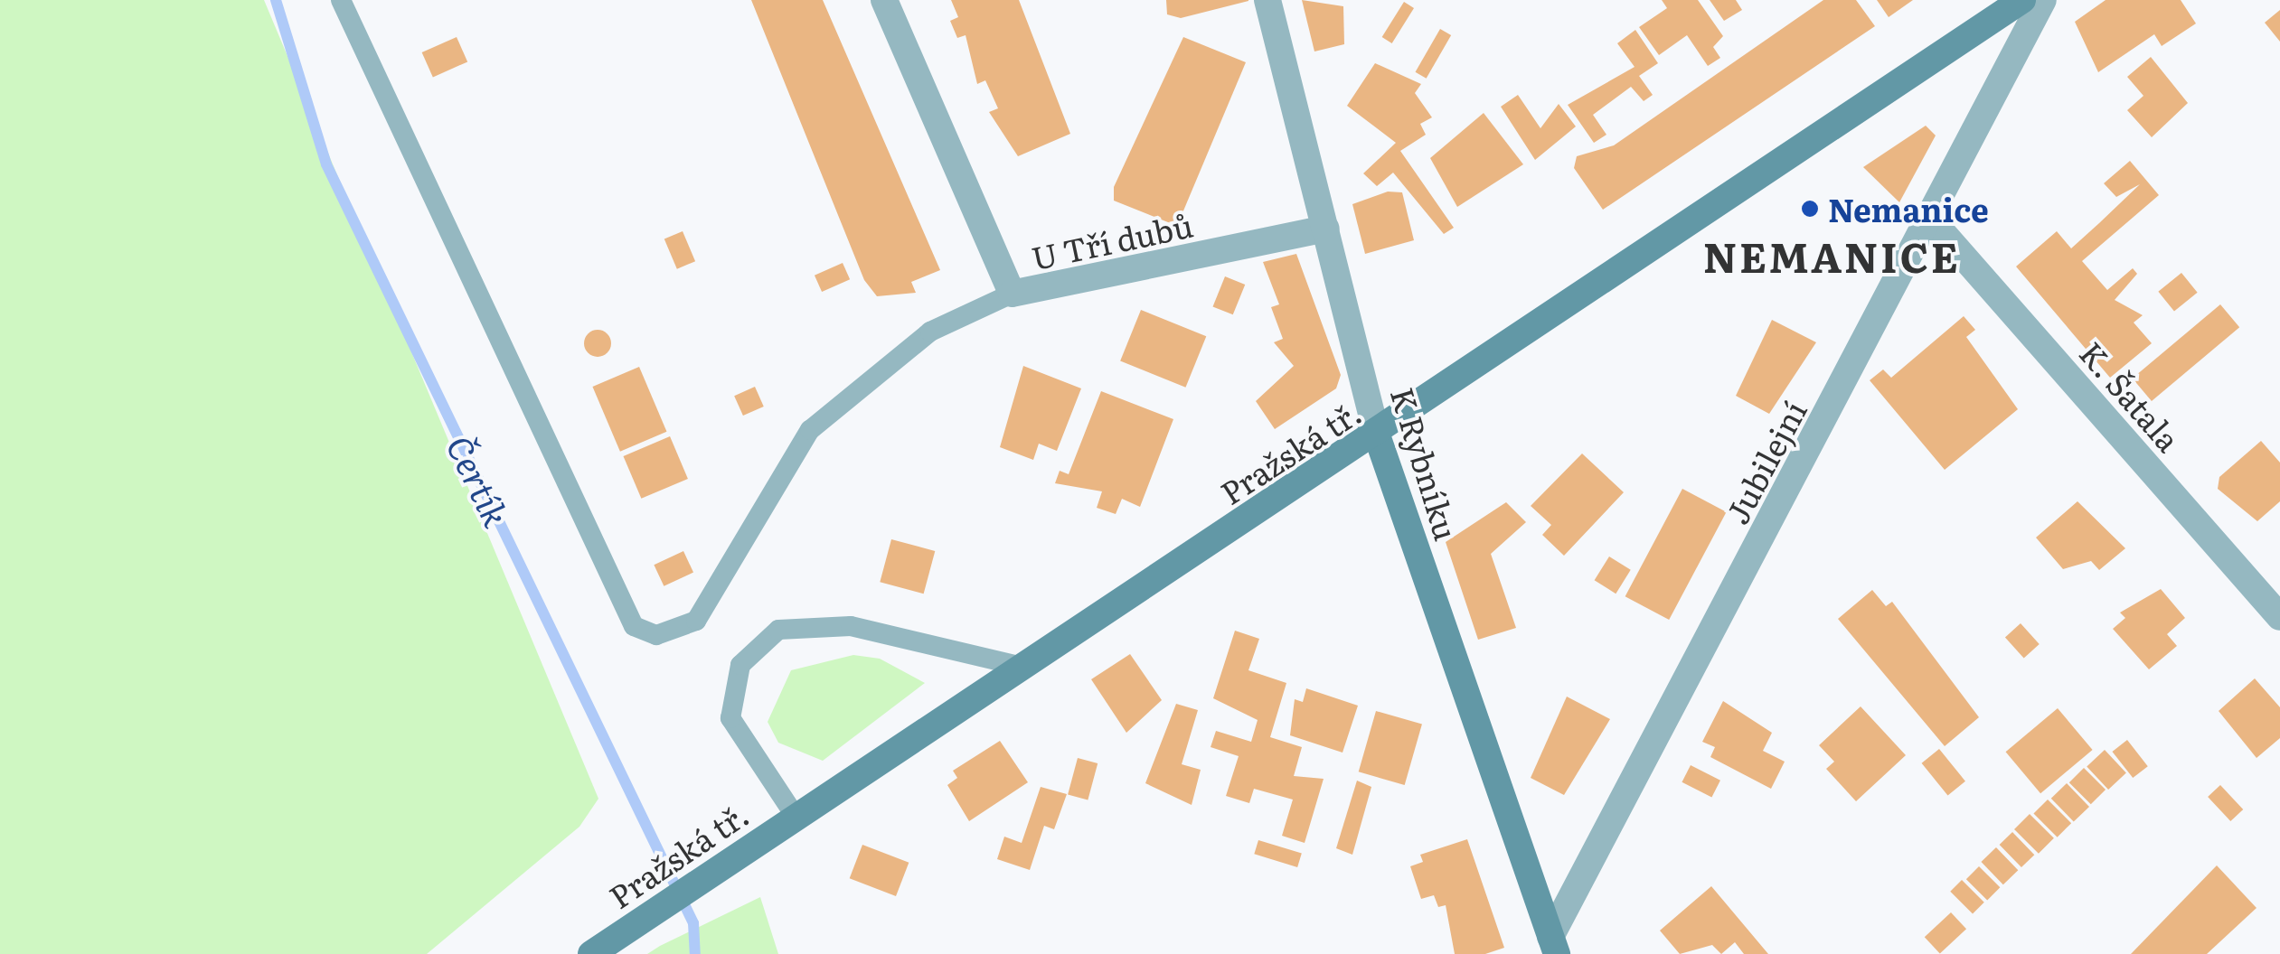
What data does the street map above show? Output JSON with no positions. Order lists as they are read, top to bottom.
{
  "streets": {
    "main road": ["Pražská tř.", "K Rybníku"],
    "street": ["U Tří dubů", "K. Šatala", "Jubilejní"]
  },
  "crossings": [
    ["U Tří dubů", "K Rybníku"],
    ["K. Šatala", "Jubilejní"],
    ["Pražská tř.", "K Rybníku"],
    ["Jubilejní", "K Rybníku"]
  ],
  "districts": ["NEMANICE"],
  "water": ["Čertík"],
  "places": ["Nemanice"]
}
